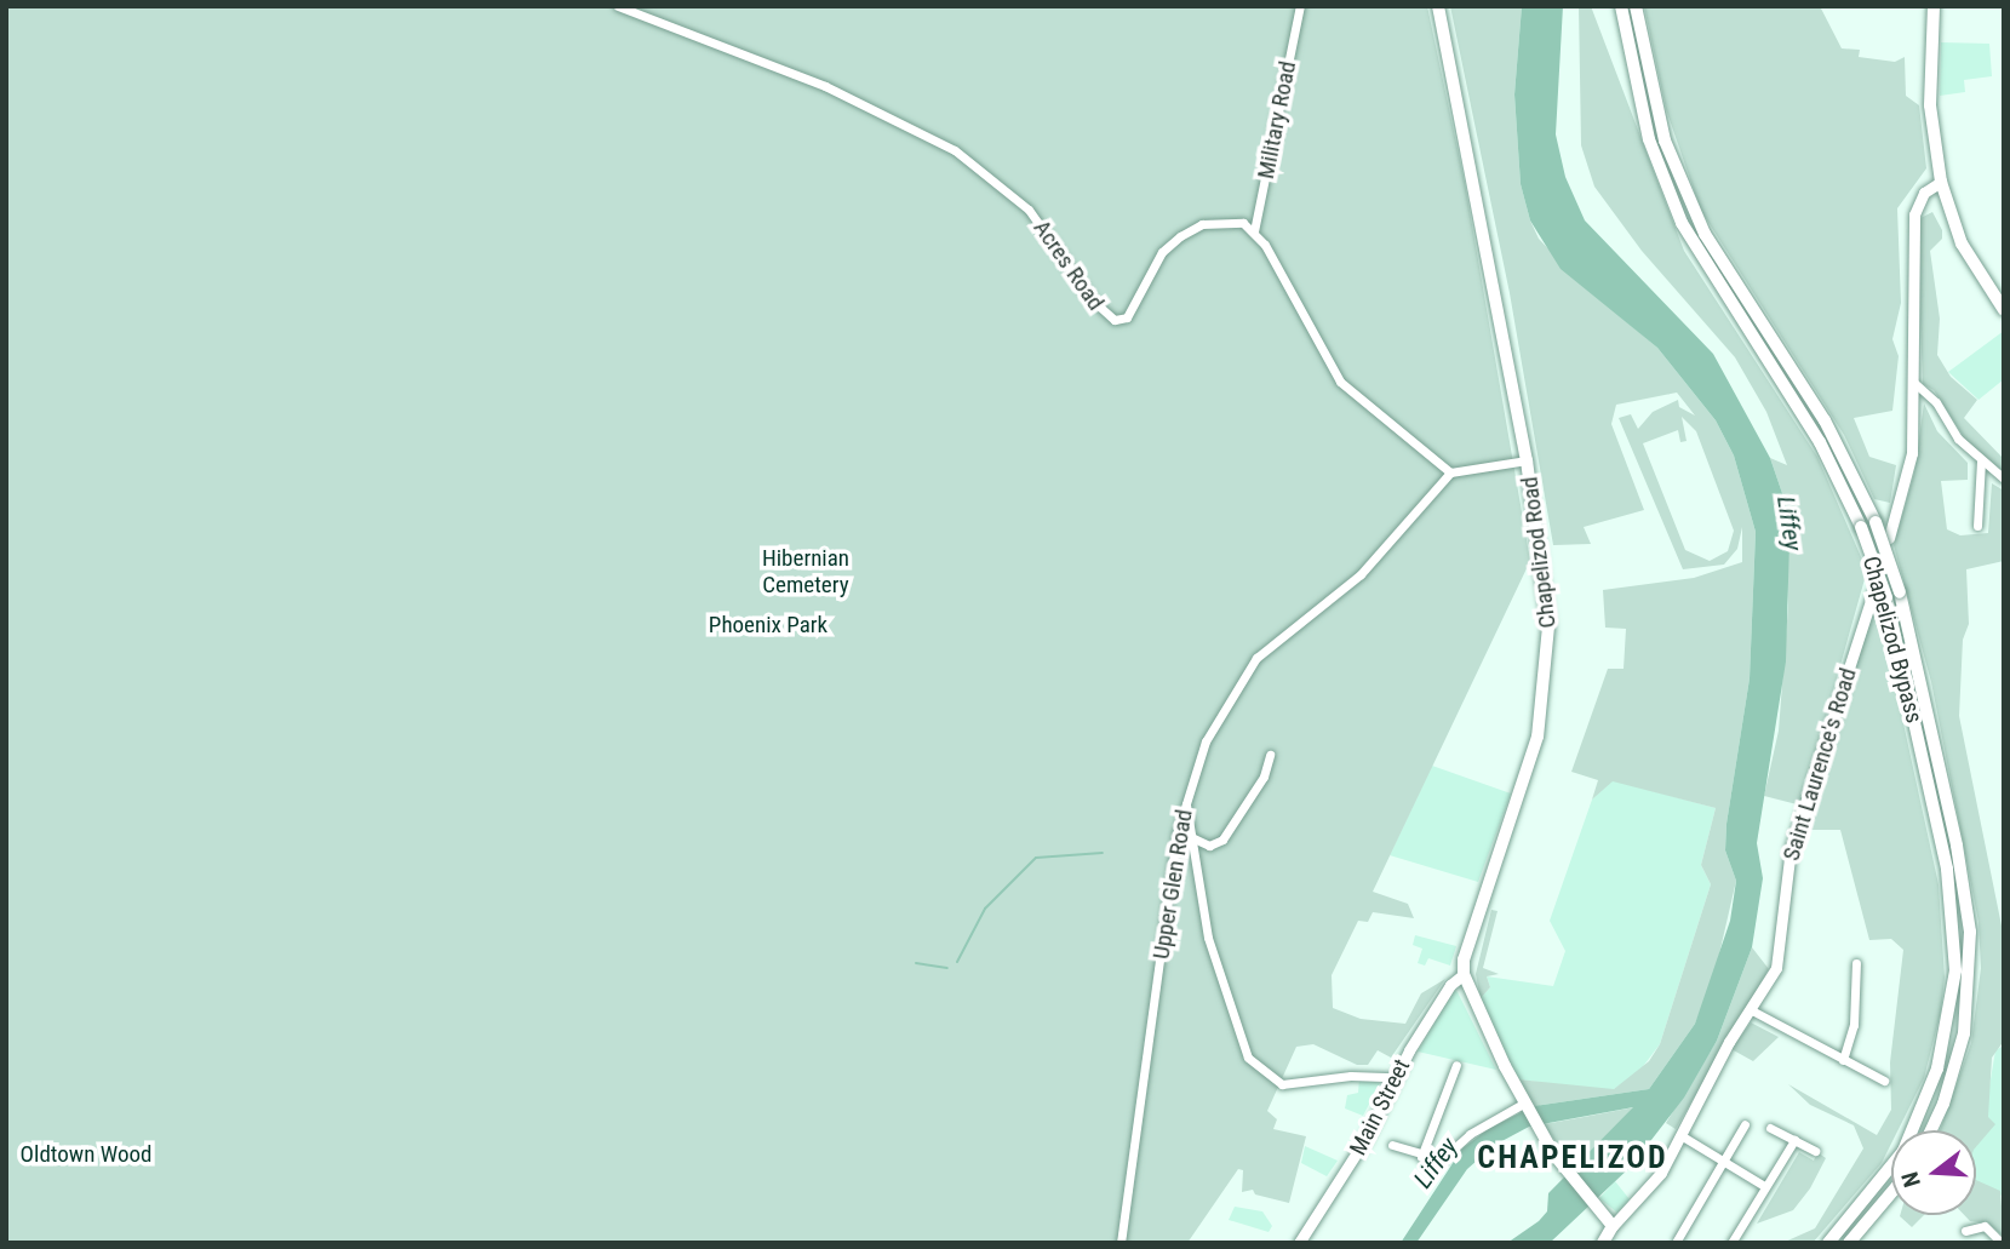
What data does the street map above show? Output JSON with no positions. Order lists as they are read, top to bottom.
{
  "streets": {
    "main road": ["Chapelizod Road", "Chapelizod Bypass", "Saint Laurence's Road"],
    "street": [
      "Military Road",
      "Acres Road",
      "Upper Glen Road",
      "Main Street"
    ]
  },
  "crossings": [
    ["Military Road", "Acres Road"],
    ["Chapelizod Road", "Main Street"]
  ],
  "districts": ["CHAPELIZOD"],
  "water": ["Liffey"],
  "parks": ["Hibernian Cemetery", "Phoenix Park", "Oldtown Wood"],
  "north": "left"
}
